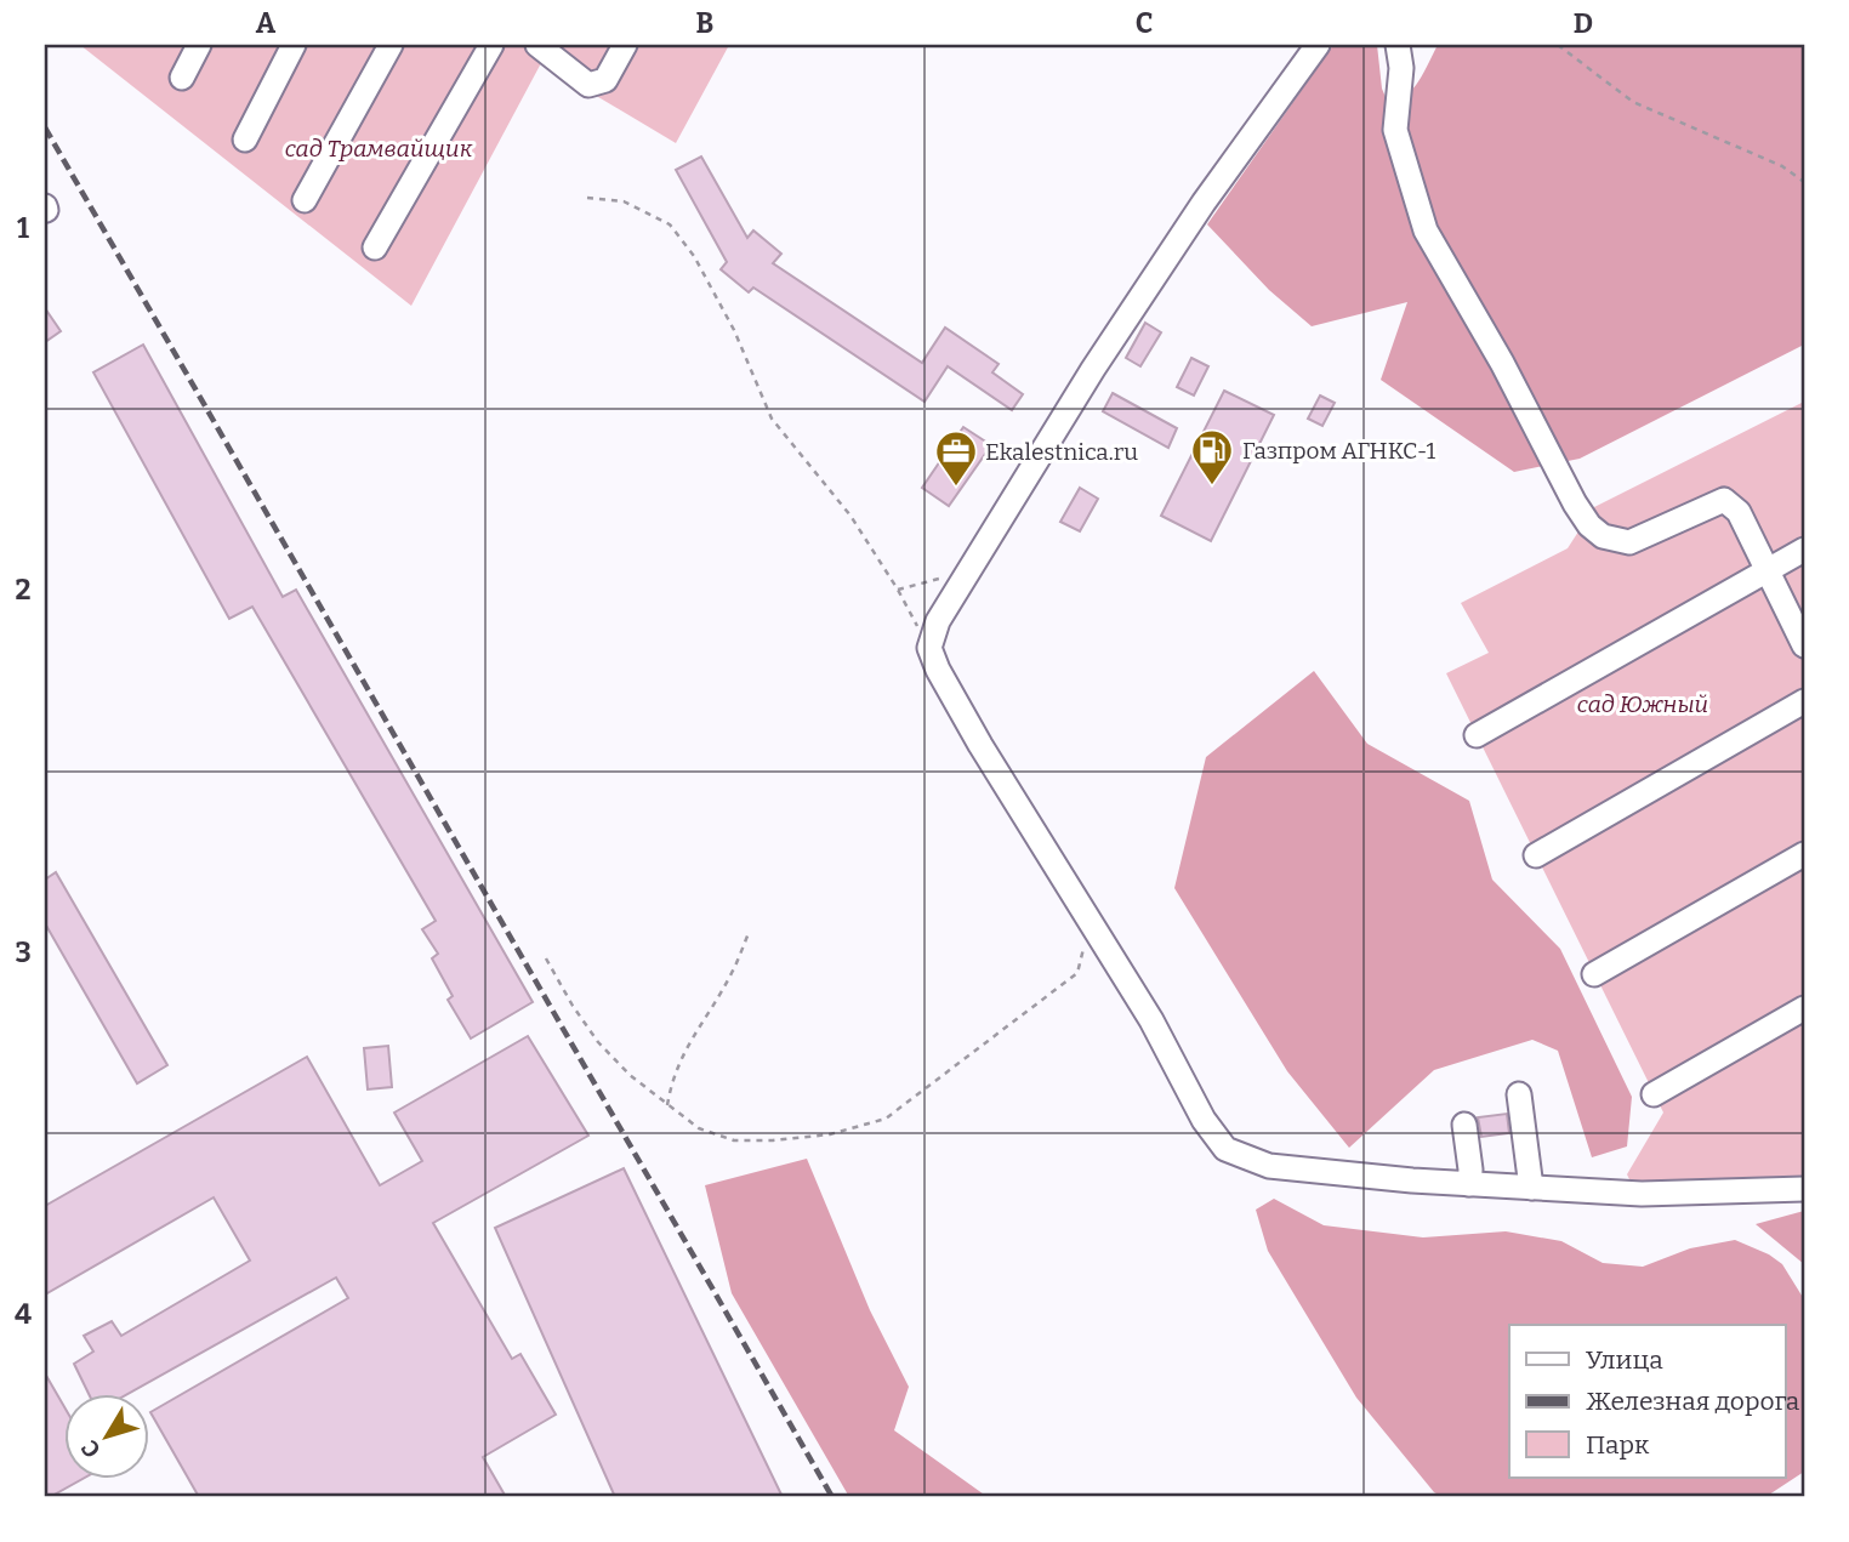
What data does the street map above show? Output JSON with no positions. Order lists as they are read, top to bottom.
{
  "parks": ["сад Трамвайщик", "сад Южный"],
  "places": {
    "fuel station": ["Газпром АГНКС-1"],
    "office": ["Ekalestnica.ru"]
  },
  "legend": ["Улица", "Железная дорога", "Парк"],
  "north": "bottom left",
  "grid": {
    "columns": [
      "A",
      "B",
      "C",
      "D"
    ],
    "rows": [
      "1",
      "2",
      "3",
      "4"
    ]
  }
}
